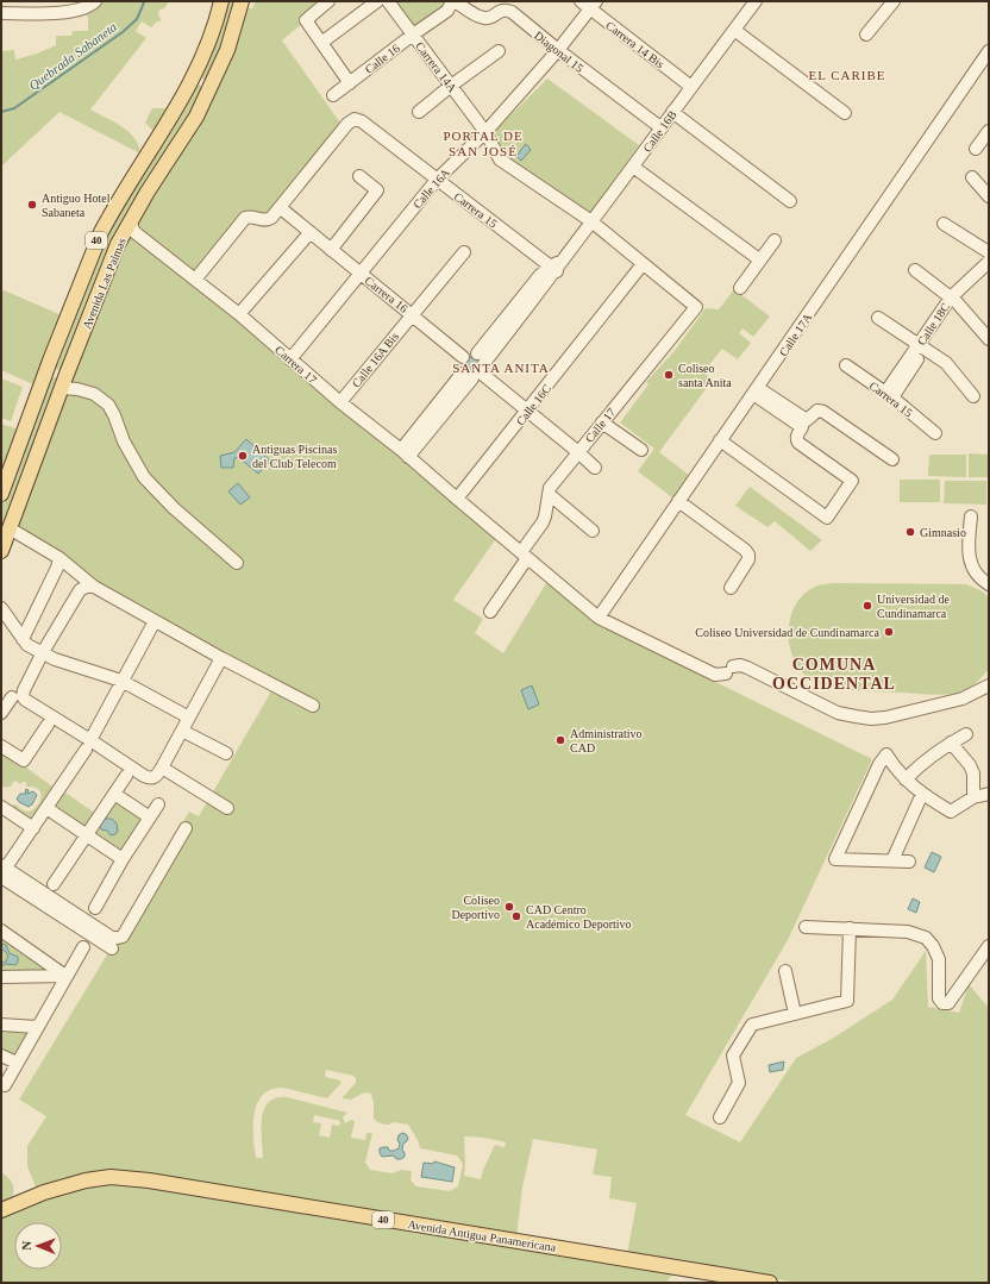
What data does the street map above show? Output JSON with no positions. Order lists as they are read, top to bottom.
{
  "streets": {
    "main road": ["40", "Avenida Las Palmas", "Avenida Antigua Panamericana"],
    "street": [
      "Carrera 14 Bis",
      "Diagonal 15",
      "Calle 16",
      "Carrera 14A",
      "Calle 16B",
      "Calle 16A",
      "Carrera 15",
      "Carrera 16",
      "Calle 18C",
      "Calle 17A",
      "Calle 16A Bis",
      "Carrera 17",
      "Calle 16C",
      "Calle 17"
    ]
  },
  "crossings": [
    ["Carrera 14 Bis", "Calle 16B"],
    ["Carrera 14 Bis", "Calle 16A"],
    ["Diagonal 15", "Calle 16"],
    ["Diagonal 15", "Calle 16B"],
    ["Diagonal 15", "Calle 16A"],
    ["Calle 16", "Carrera 14A"],
    ["Carrera 14A", "Calle 16B"],
    ["Carrera 14A", "Calle 16A"],
    ["Carrera 14A", "Calle 16C"],
    ["Carrera 14A", "Calle 17"],
    ["Calle 16B", "Carrera 15"],
    ["Calle 16B", "Carrera 17"],
    ["Calle 16A", "Carrera 15"],
    ["Calle 16A", "Carrera 16"],
    ["Calle 16A", "Carrera 17"],
    ["Carrera 15", "Carrera 16"],
    ["Carrera 15", "Calle 18C"],
    ["Avenida Las Palmas", "Carrera 17"],
    ["Carrera 16", "Calle 16A Bis"],
    ["Calle 17A", "Carrera 17"],
    ["Calle 16A Bis", "Carrera 17"],
    ["Carrera 17", "Calle 16C"],
    ["Carrera 17", "Calle 17"]
  ],
  "districts": [
    "EL CARIBE",
    "PORTAL DE SAN JOSÉ",
    "SANTA ANITA",
    "COMUNA OCCIDENTAL"
  ],
  "water": ["Quebrada Sabaneta"],
  "places": [
    "Antiguo Hotel Sabaneta",
    "Coliseo santa Anita",
    "Antiguas Piscinas del Club Telecom",
    "Gimnasio",
    "Universidad de Cundinamarca",
    "Coliseo Universidad de Cundinamarca",
    "Administrativo CAD",
    "Coliseo Deportivo",
    "CAD Centro Académico Deportivo"
  ],
  "north": "left"
}
